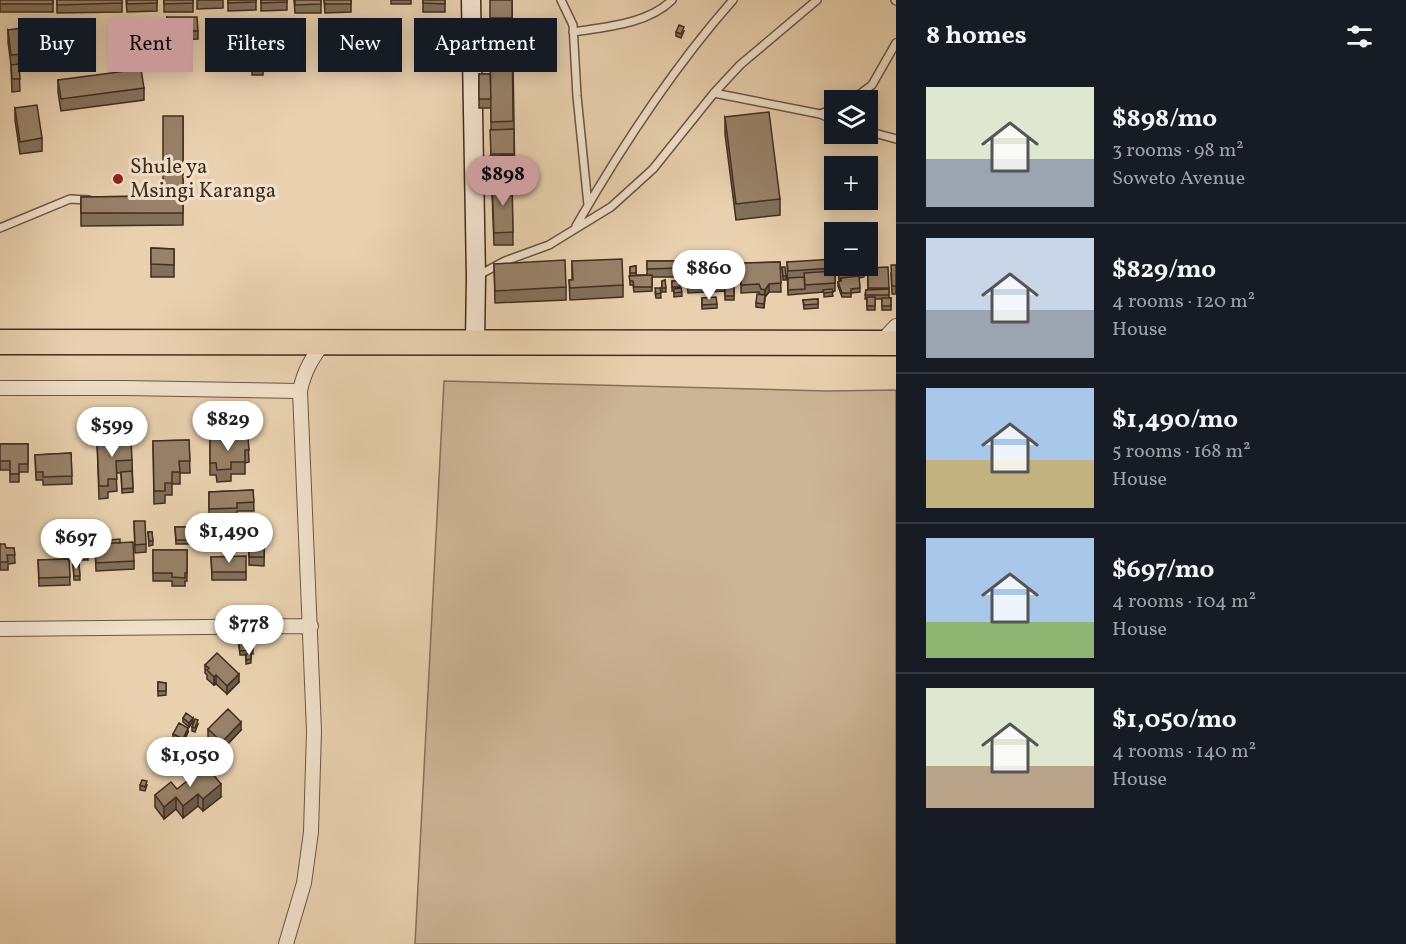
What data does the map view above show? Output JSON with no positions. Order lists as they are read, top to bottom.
{
  "places": ["Shule ya Msingi Karanga"],
  "page": {
    "heading": "8 homes",
    "chip": [
      "Buy",
      "Rent",
      "Filters",
      "New",
      "Apartment"
    ],
    "list": [
      {
        "name": "$898/mo",
        "note": "3 rooms · 98 m² · Soweto Avenue"
      },
      {
        "name": "$829/mo",
        "note": "4 rooms · 120 m² · House"
      },
      {
        "name": "$1,490/mo",
        "note": "5 rooms · 168 m² · House"
      },
      {
        "name": "$697/mo",
        "note": "4 rooms · 104 m² · House"
      },
      {
        "name": "$1,050/mo",
        "note": "4 rooms · 140 m² · House"
      }
    ],
    "map_buttons": ["+", "−"],
    "price": [
      "$898",
      "$860",
      "$829",
      "$599",
      "$1,490",
      "$697",
      "$778",
      "$1,050"
    ]
  }
}
